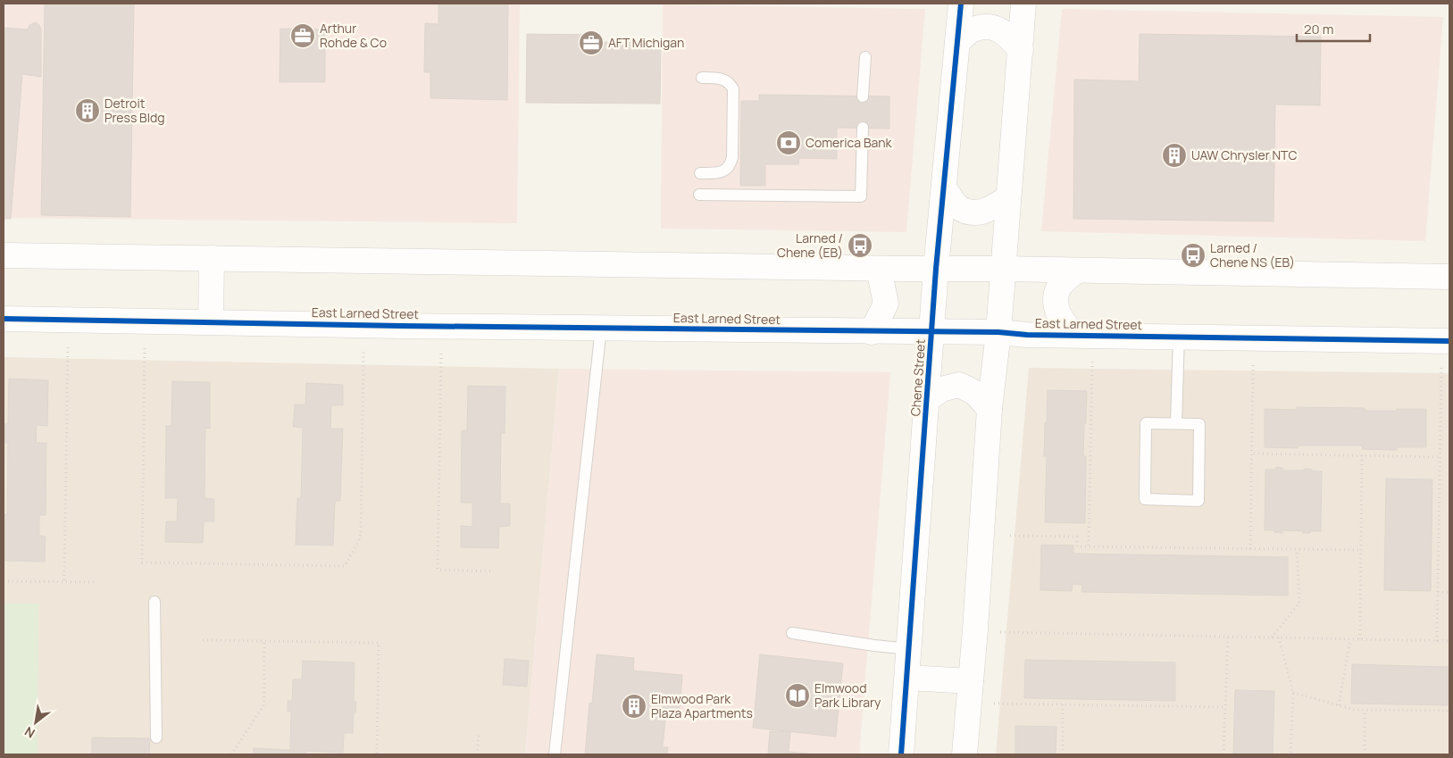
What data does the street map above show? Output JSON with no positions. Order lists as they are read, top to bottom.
{
  "streets": {
    "street": ["East Larned Street", "Chene Street"]
  },
  "crossings": [
    ["East Larned Street", "Chene Street"]
  ],
  "places": {
    "office": ["Arthur Rohde & Co", "AFT Michigan"],
    "building": ["Detroit Press Bldg", "UAW Chrysler NTC", "Elmwood Park Plaza Apartments"],
    "bank": ["Comerica Bank"],
    "bus stop": ["Larned / Chene (EB)", "Larned / Chene NS (EB)"],
    "library": ["Elmwood Park Library"]
  },
  "scale_bar": "20 m",
  "north": "bottom left"
}
